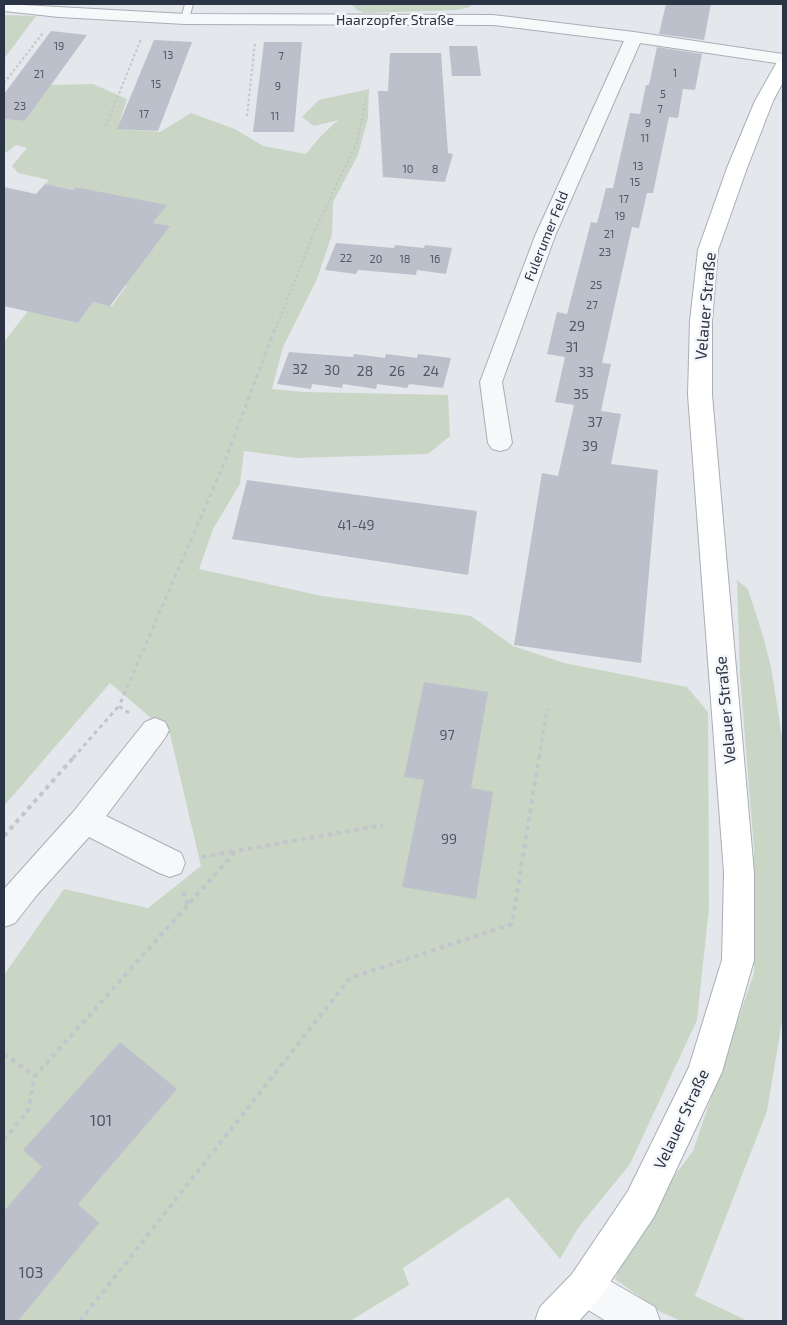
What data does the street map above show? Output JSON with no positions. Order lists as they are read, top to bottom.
{
  "streets": {
    "main road": ["Velauer Straße"],
    "street": ["Haarzopfer Straße", "Fulerumer Feld"]
  },
  "crossings": [
    ["Haarzopfer Straße", "Fulerumer Feld"]
  ],
  "house_numbers": [
    "19",
    "13",
    "7",
    "1",
    "21",
    "15",
    "9",
    "5",
    "23",
    "7",
    "17",
    "11",
    "9",
    "11",
    "13",
    "10",
    "8",
    "15",
    "17",
    "19",
    "21",
    "23",
    "22",
    "20",
    "18",
    "16",
    "25",
    "27",
    "29",
    "31",
    "32",
    "30",
    "28",
    "26",
    "24",
    "33",
    "35",
    "37",
    "39",
    "41-49",
    "97",
    "99",
    "101",
    "103"
  ]
}
